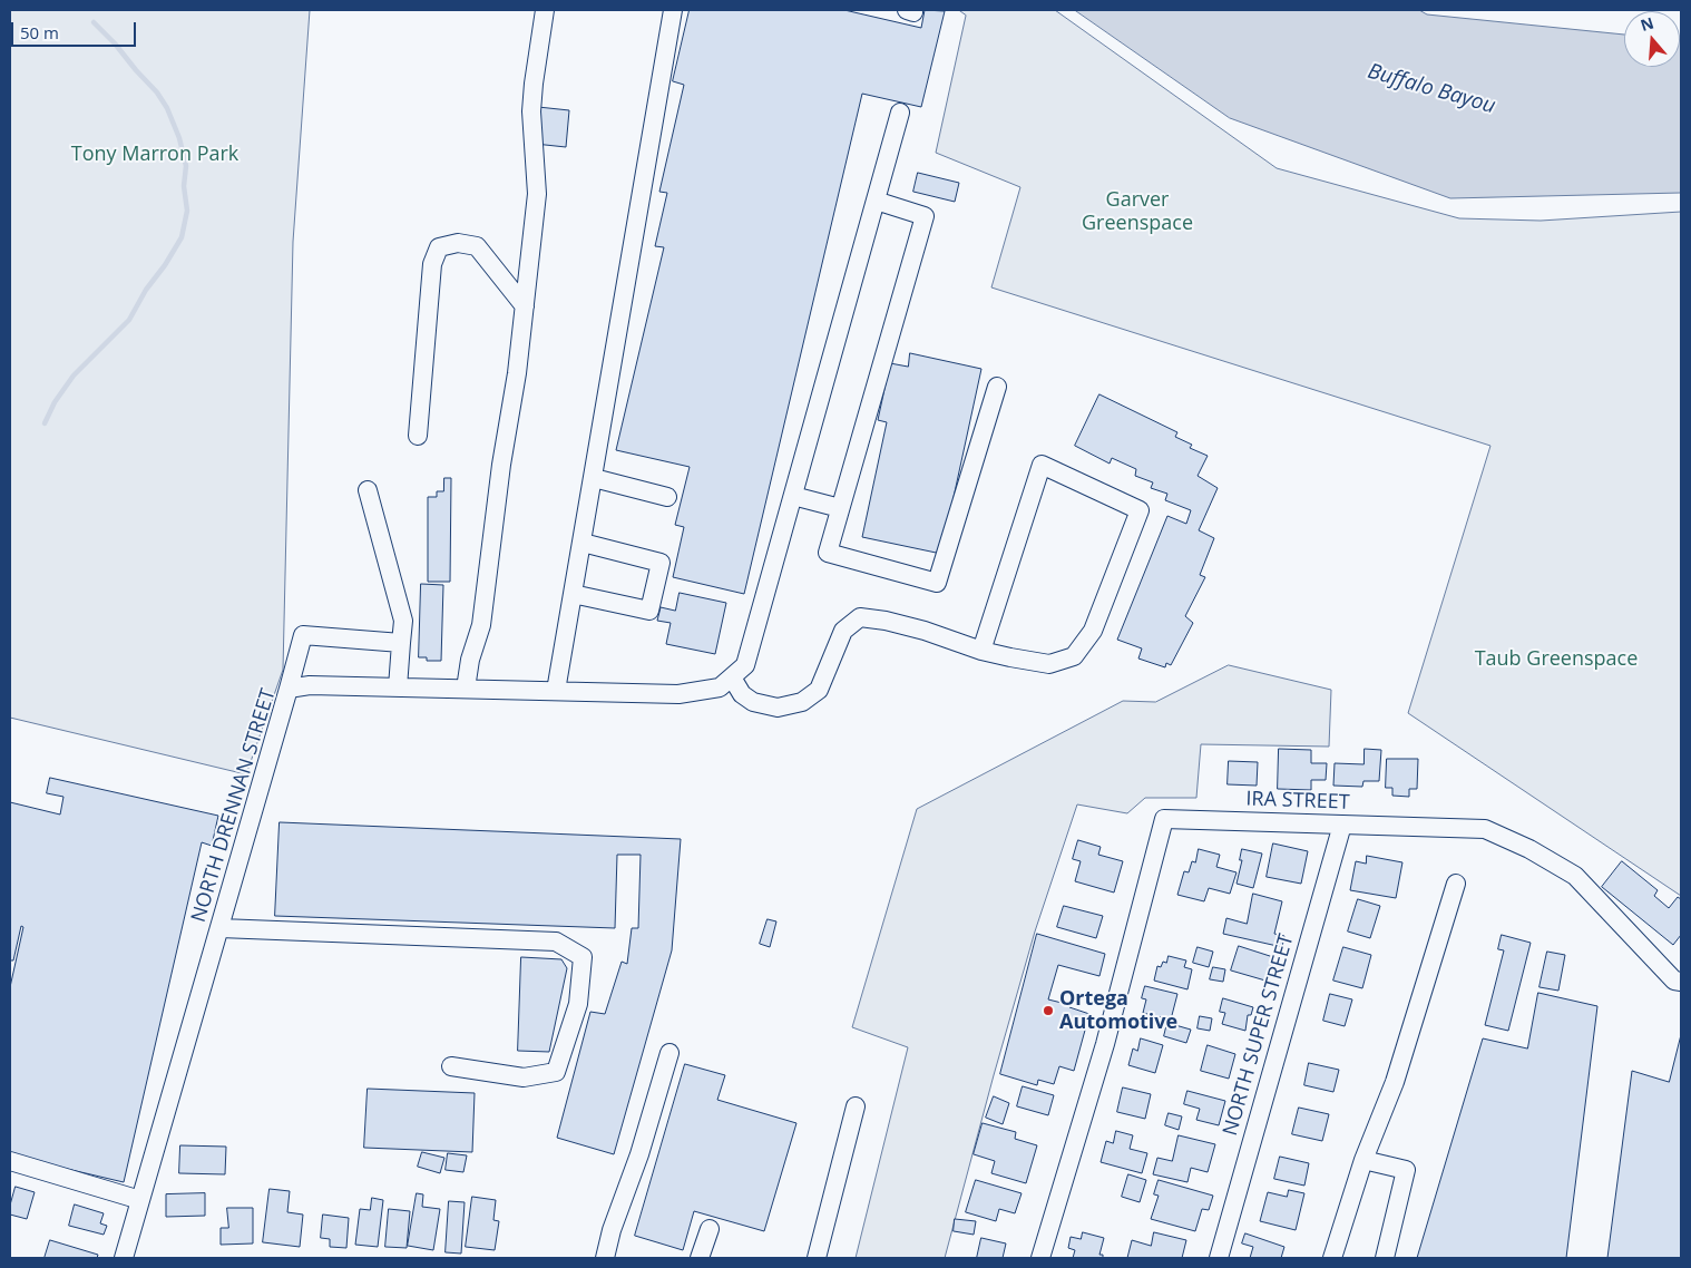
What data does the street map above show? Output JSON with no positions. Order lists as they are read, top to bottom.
{
  "streets": {
    "street": ["IRA STREET", "NORTH DRENNAN STREET", "NORTH SUPER STREET"]
  },
  "crossings": [
    ["IRA STREET", "NORTH SUPER STREET"]
  ],
  "water": ["Buffalo Bayou"],
  "parks": ["Tony Marron Park", "Garver Greenspace", "Taub Greenspace"],
  "places": ["Ortega Automotive"],
  "scale_bar": "50 m",
  "north": "top"
}
